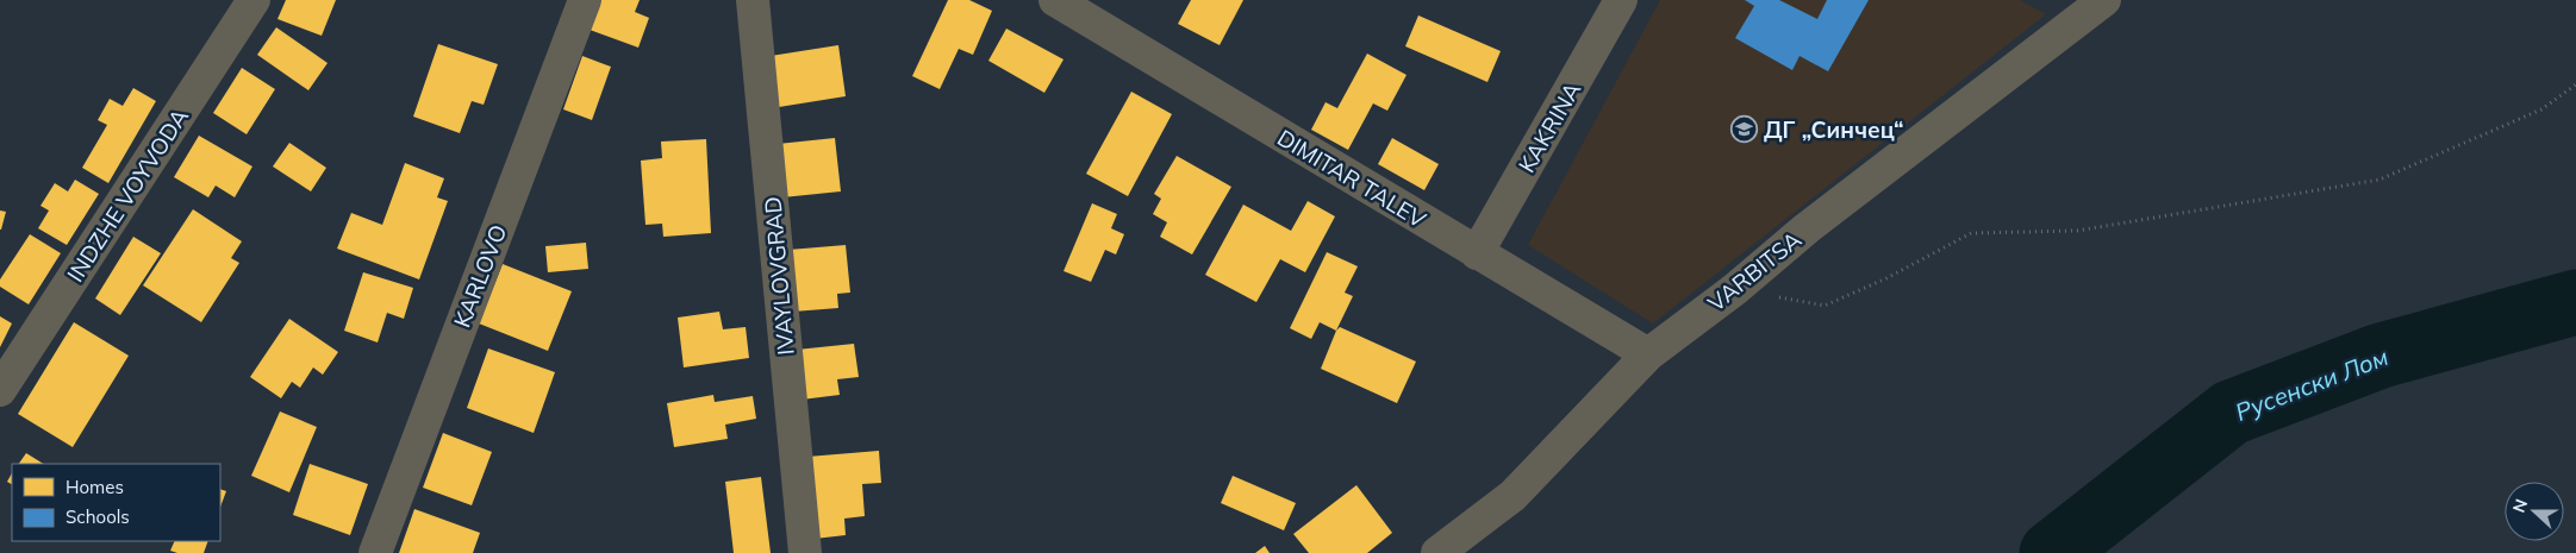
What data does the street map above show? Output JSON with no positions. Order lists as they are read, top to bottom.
{
  "streets": {
    "street": [
      "KAKRINA",
      "DIMITAR TALEV",
      "INDZHE VOYVODA",
      "VARBITSA",
      "KARLOVO",
      "IVAYLOVGRAD"
    ]
  },
  "crossings": [
    ["KAKRINA", "DIMITAR TALEV"],
    ["DIMITAR TALEV", "VARBITSA"]
  ],
  "water": ["Русенски Лом"],
  "places": {
    "school or university": ["ДГ „Синчец“"]
  },
  "legend": ["Homes", "Schools"],
  "north": "left"
}
